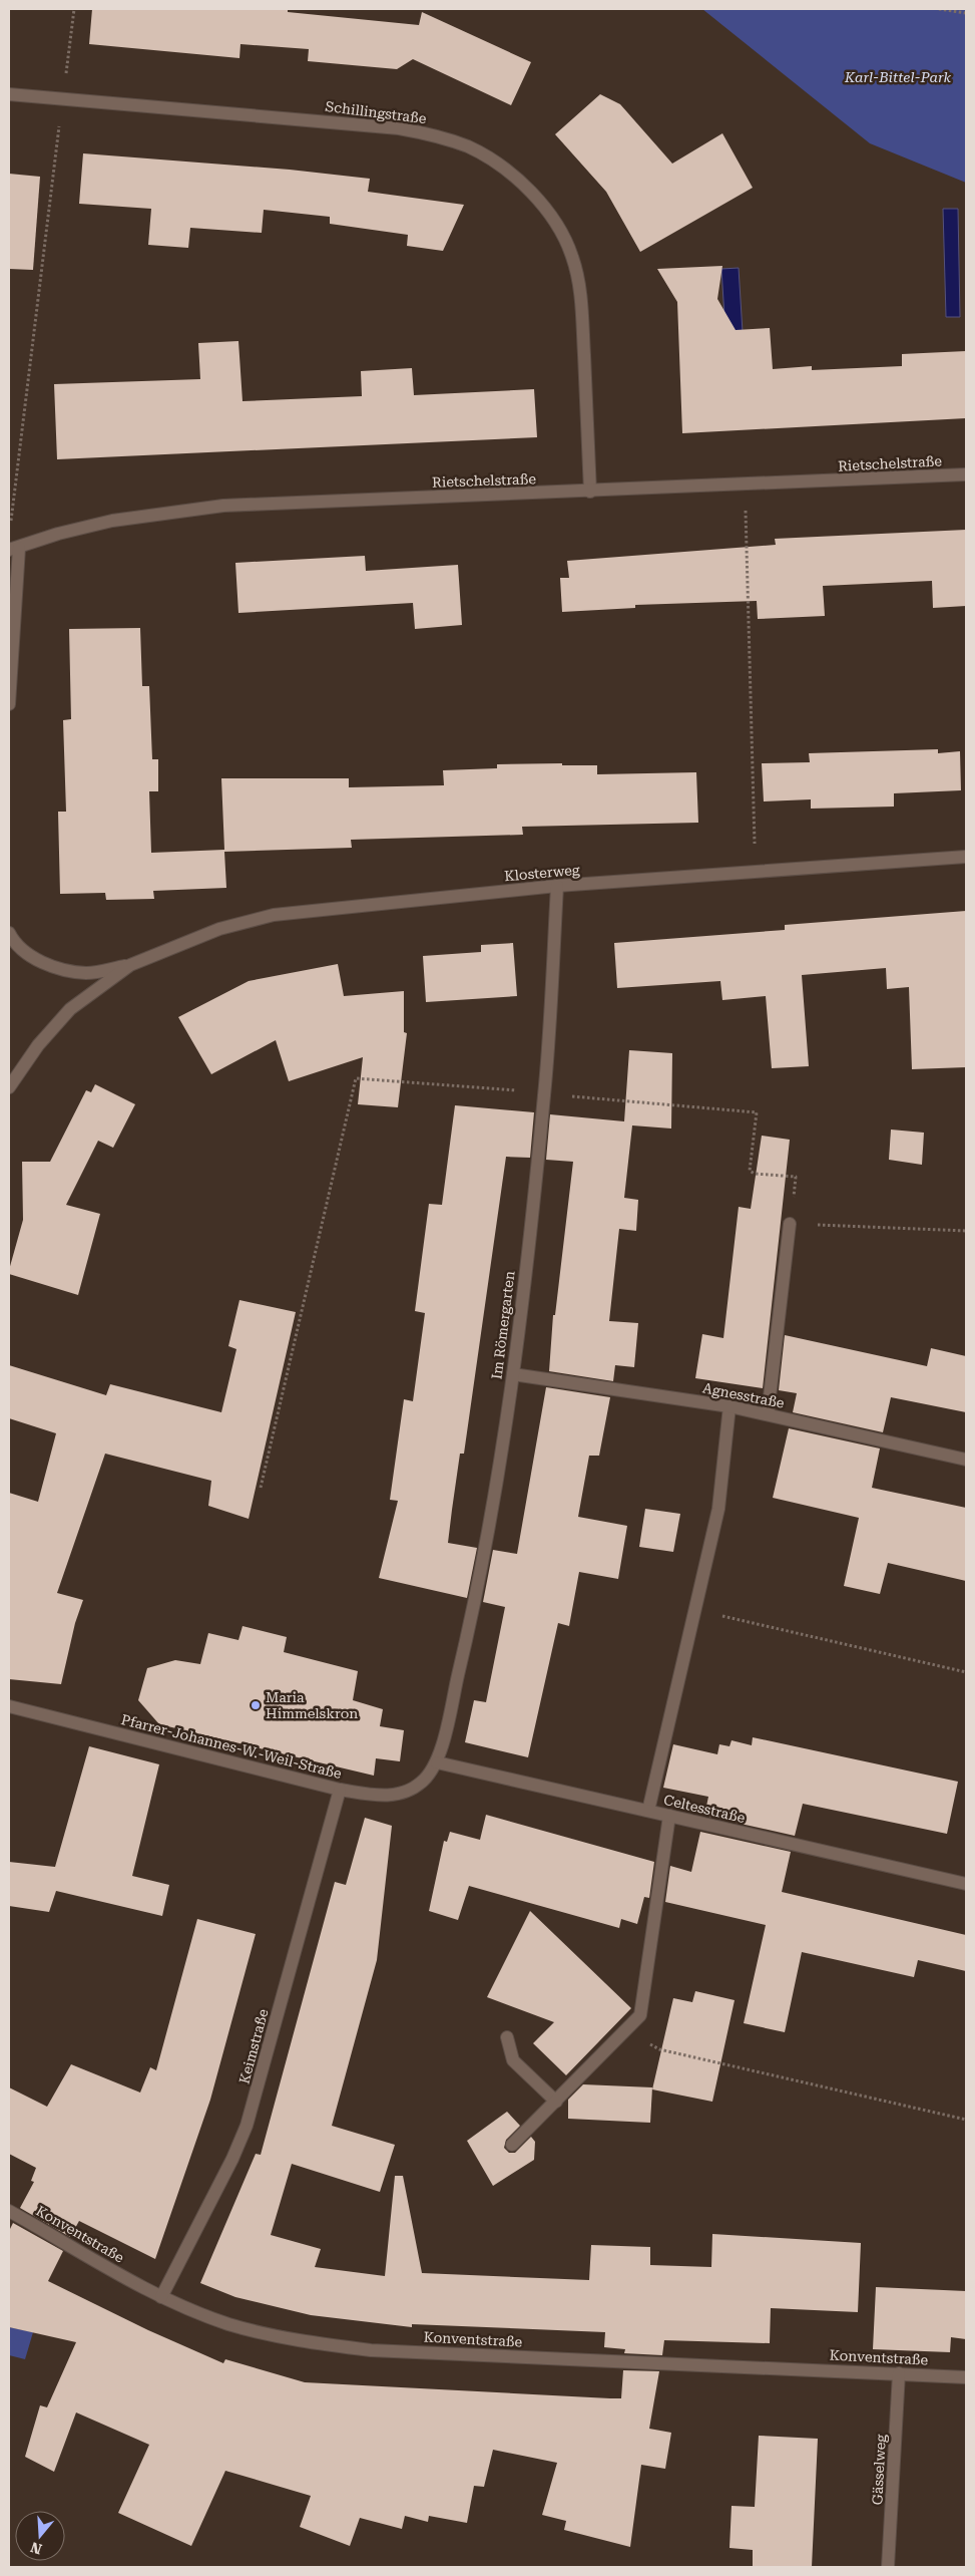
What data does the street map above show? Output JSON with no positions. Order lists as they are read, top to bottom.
{
  "streets": {
    "street": [
      "Schillingstraße",
      "Rietschelstraße",
      "Klosterweg",
      "Im Römergarten",
      "Agnesstraße",
      "Pfarrer-Johannes-W.-Weil-Straße",
      "Celtesstraße",
      "Keimstraße",
      "Konventstraße",
      "Gässelweg"
    ]
  },
  "crossings": [
    ["Schillingstraße", "Rietschelstraße"],
    ["Klosterweg", "Im Römergarten"],
    ["Im Römergarten", "Agnesstraße"],
    ["Im Römergarten", "Pfarrer-Johannes-W.-Weil-Straße"],
    ["Im Römergarten", "Celtesstraße"],
    ["Pfarrer-Johannes-W.-Weil-Straße", "Celtesstraße"],
    ["Pfarrer-Johannes-W.-Weil-Straße", "Keimstraße"],
    ["Keimstraße", "Konventstraße"],
    ["Konventstraße", "Gässelweg"]
  ],
  "parks": ["Karl-Bittel-Park"],
  "places": ["Maria Himmelskron"],
  "north": "bottom"
}
